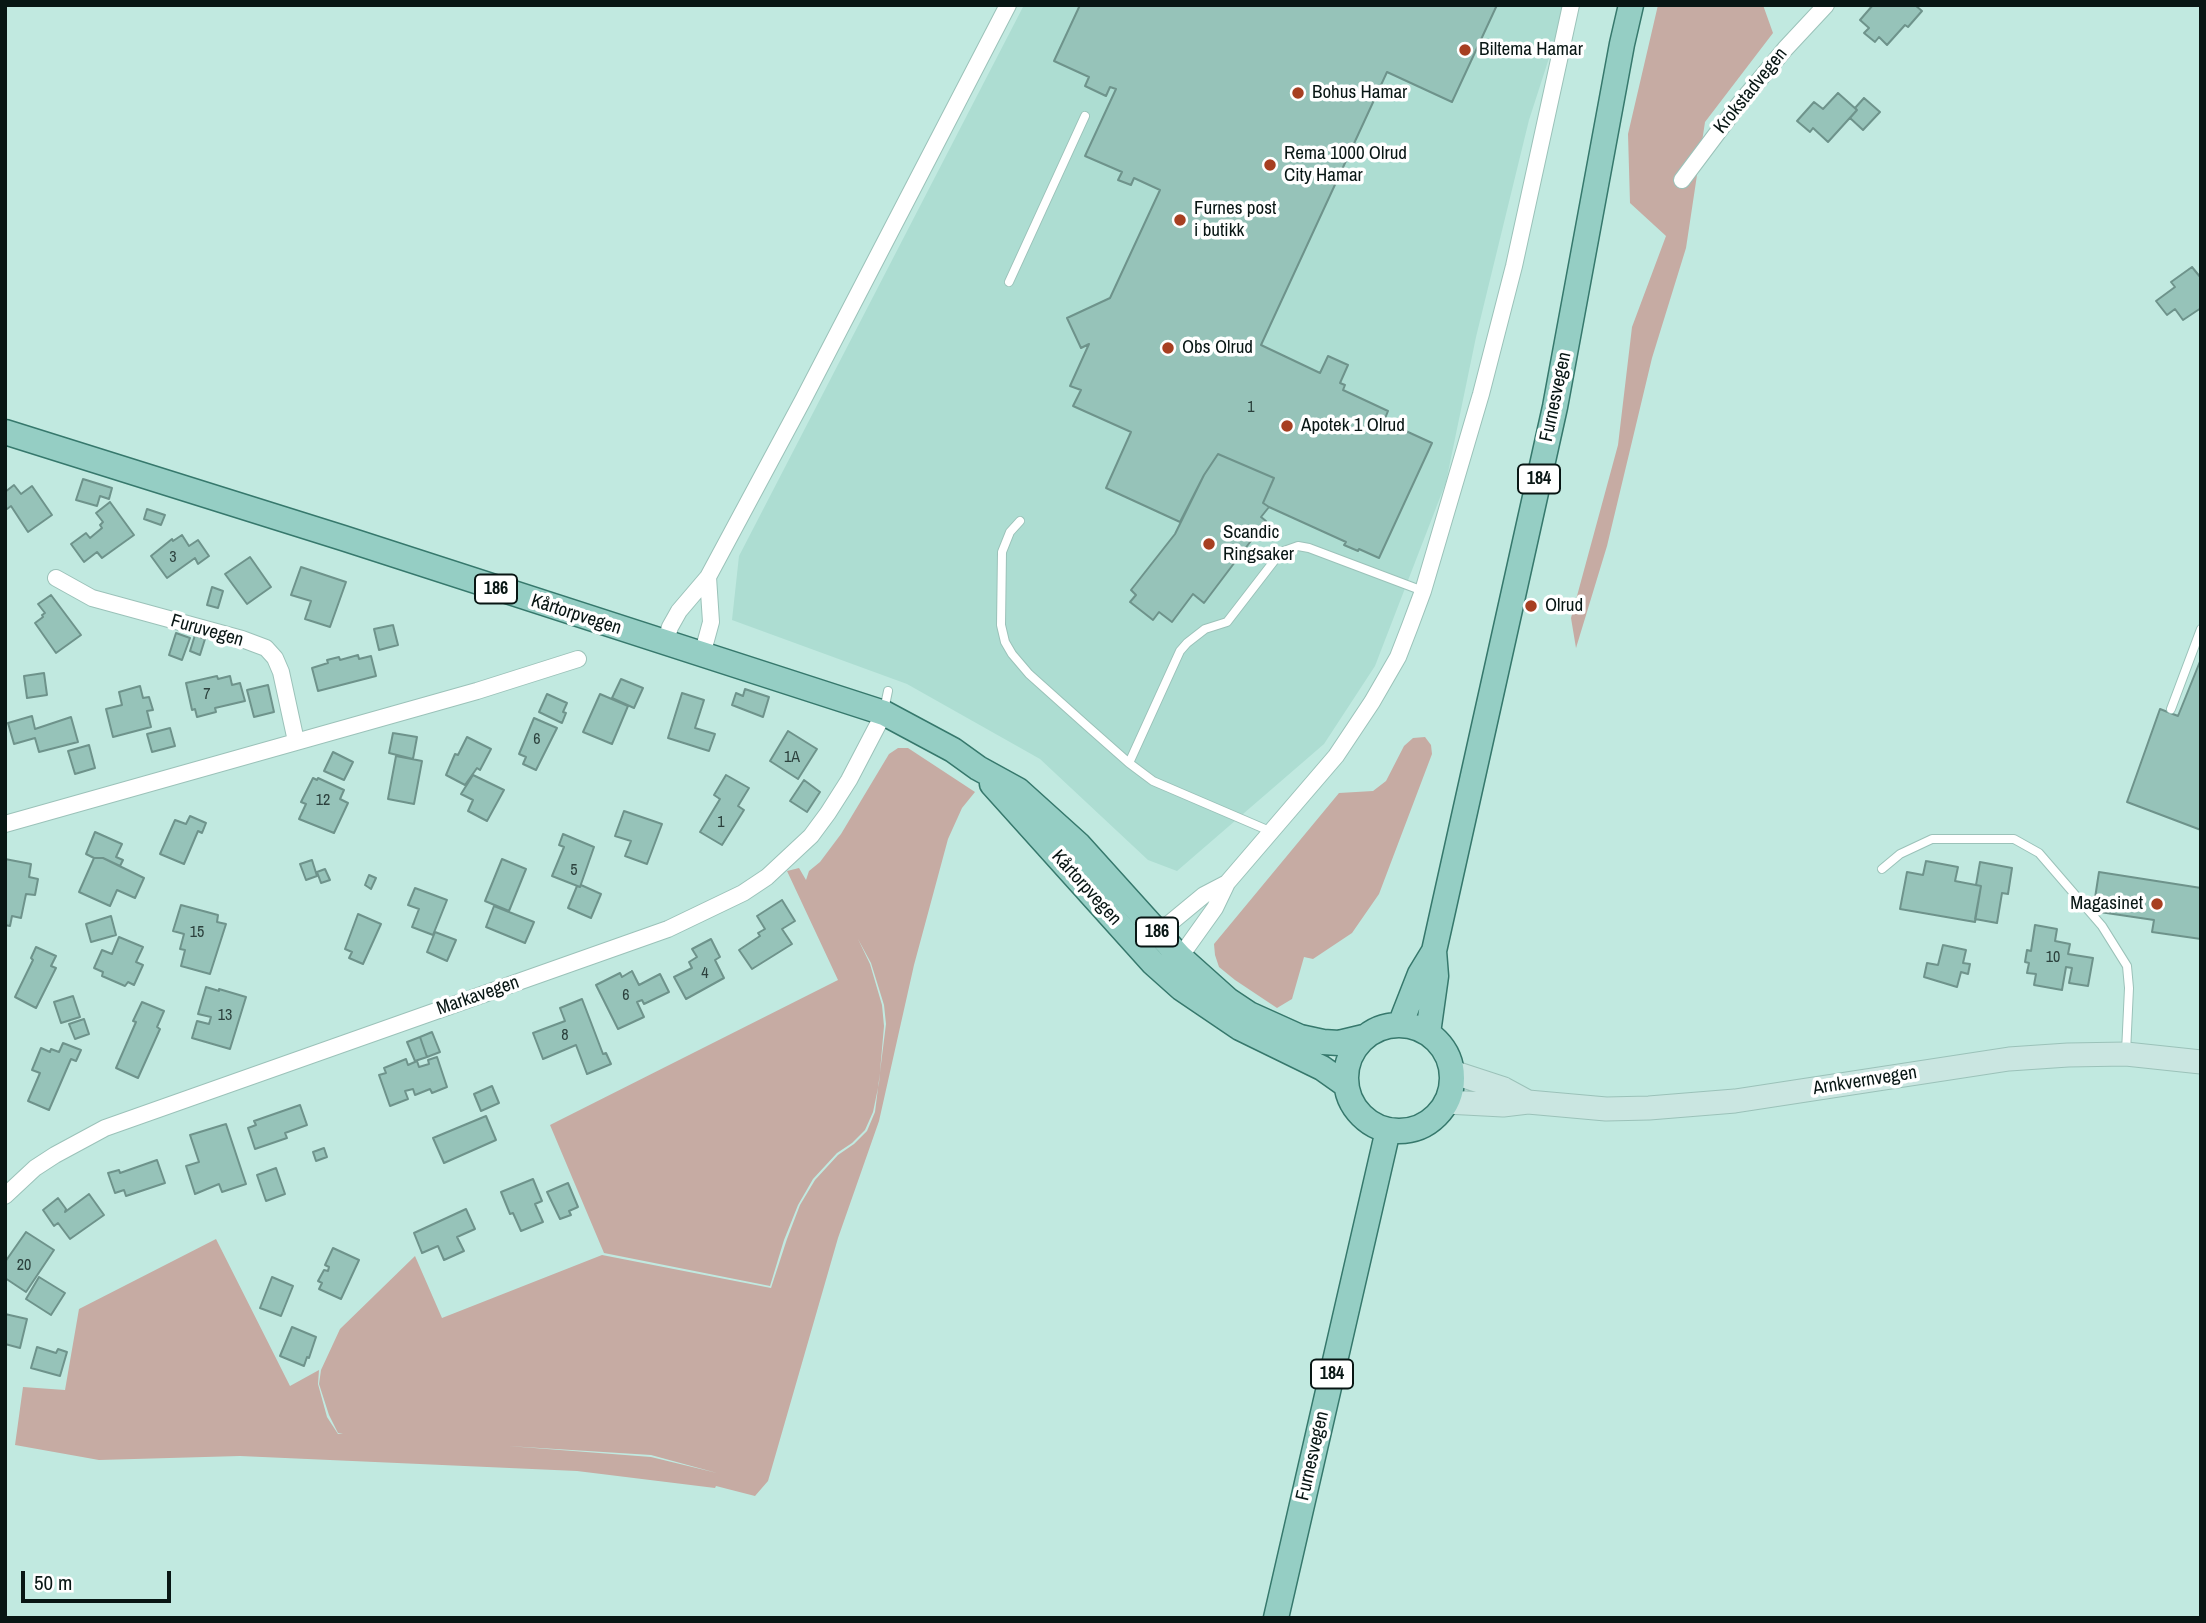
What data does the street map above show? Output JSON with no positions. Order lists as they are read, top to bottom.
{
  "streets": {
    "main road": [
      "Furnesvegen",
      "184",
      "186",
      "Kårtorpvegen",
      "Arnkvernvegen"
    ],
    "street": ["Krokstadvegen", "Furuvegen", "Markavegen"]
  },
  "crossings": [
    ["Furnesvegen", "Kårtorpvegen"],
    ["Kårtorpvegen", "Markavegen"]
  ],
  "places": [
    "Biltema Hamar",
    "Bohus Hamar",
    "Rema 1000 Olrud City Hamar",
    "Furnes post i butikk",
    "Obs Olrud",
    "Apotek 1 Olrud",
    "Scandic Ringsaker",
    "Olrud",
    "Magasinet"
  ],
  "house_numbers": [
    "1",
    "3",
    "7",
    "6",
    "1A",
    "12",
    "1",
    "5",
    "15",
    "10",
    "4",
    "6",
    "13",
    "8",
    "20"
  ],
  "scale_bar": "50 m"
}
